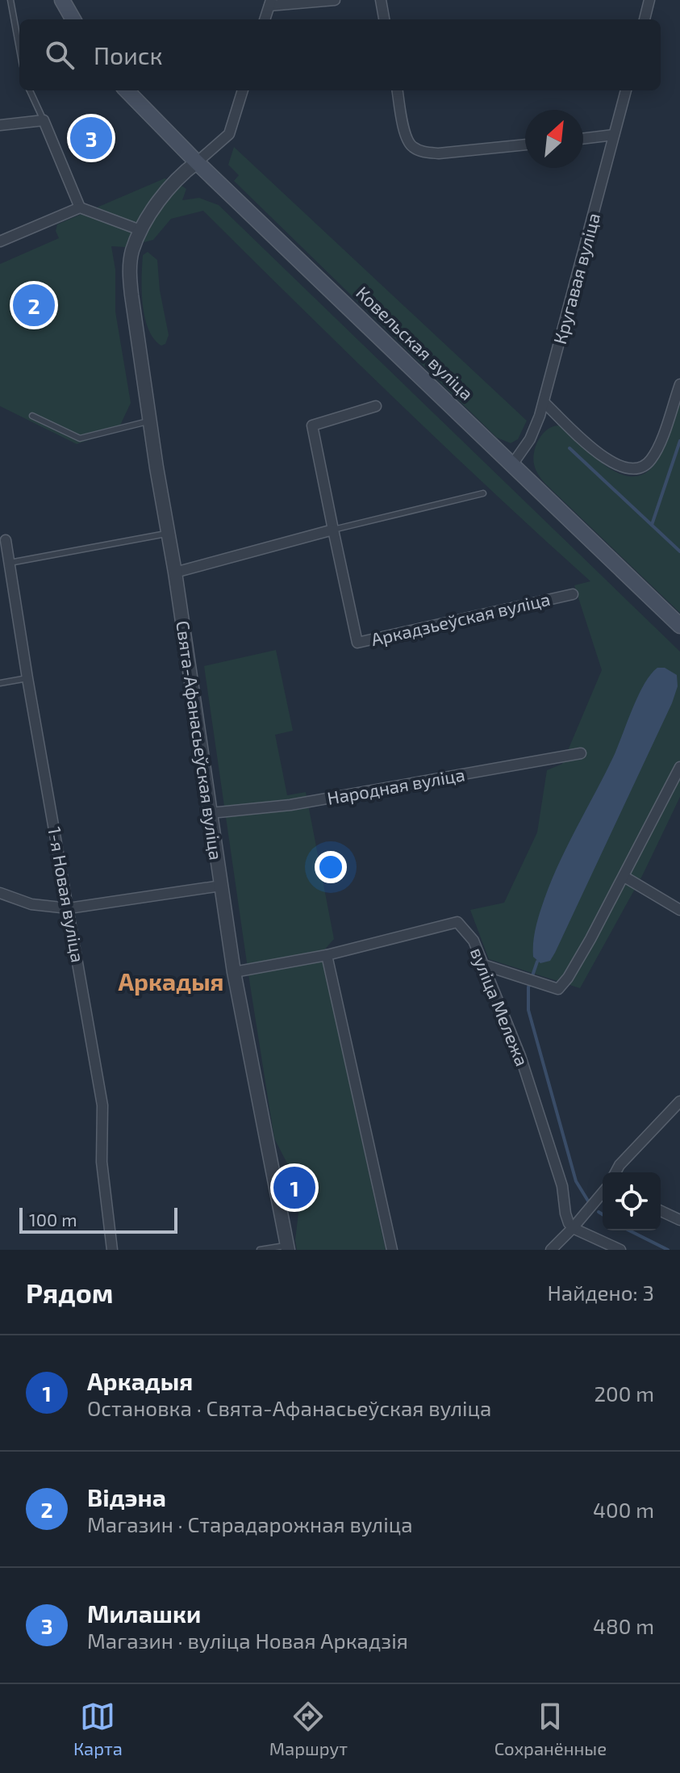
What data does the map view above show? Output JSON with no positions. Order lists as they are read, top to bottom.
{
  "streets": {
    "main road": ["Ковельская вуліца"],
    "street": [
      "Кругавая вуліца",
      "Аркадзьеўская вуліца",
      "Свята-Афанасьеўская вуліца",
      "Народная вуліца",
      "1-я Новая вуліца",
      "вуліца Мележа"
    ]
  },
  "crossings": [
    ["Кругавая вуліца", "Ковельская вуліца"],
    ["Ковельская вуліца", "Свята-Афанасьеўская вуліца"],
    ["Свята-Афанасьеўская вуліца", "Народная вуліца"],
    ["Свята-Афанасьеўская вуліца", "вуліца Мележа"]
  ],
  "districts": ["Аркадыя"],
  "scale_bar": "100 m",
  "north": "top right",
  "page": {
    "search": "Поиск",
    "pins": ["3", "2", "1"],
    "scale": "100 m",
    "heading": ["Рядом", "Найдено: 3"],
    "list": [
      {
        "mark": "1",
        "name": "Аркадыя",
        "note": "Остановка · Свята-Афанасьеўская вуліца",
        "value": "200 m"
      },
      {
        "mark": "2",
        "name": "Відэна",
        "note": "Магазин · Старадарожная вуліца",
        "value": "400 m"
      },
      {
        "mark": "3",
        "name": "Милашки",
        "note": "Магазин · вуліца Новая Аркадзія",
        "value": "480 m"
      }
    ],
    "nav": ["Карта", "Маршрут", "Сохранённые"]
  }
}
